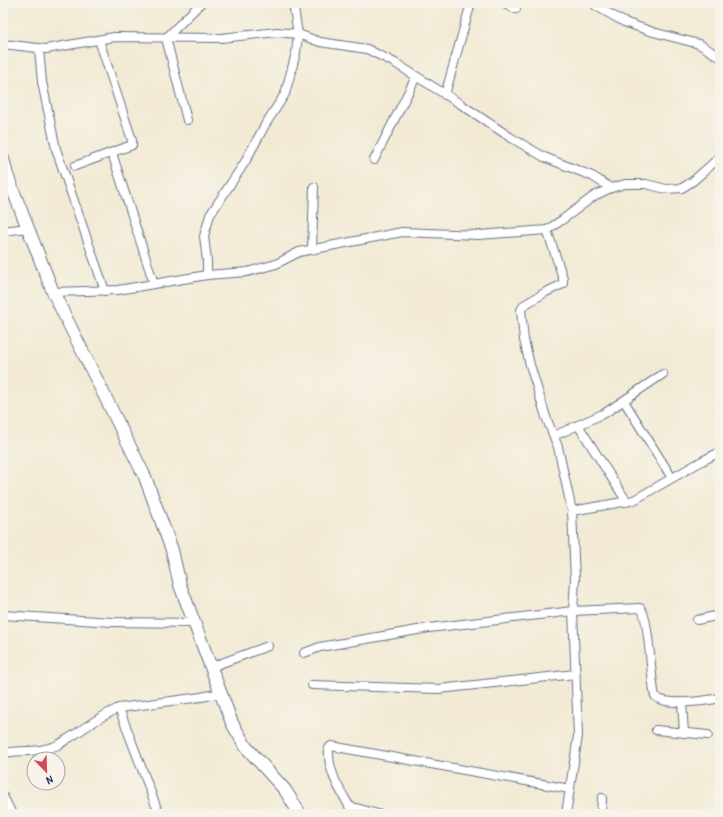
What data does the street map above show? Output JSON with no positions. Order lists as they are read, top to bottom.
{
  "north": "bottom right"
}
